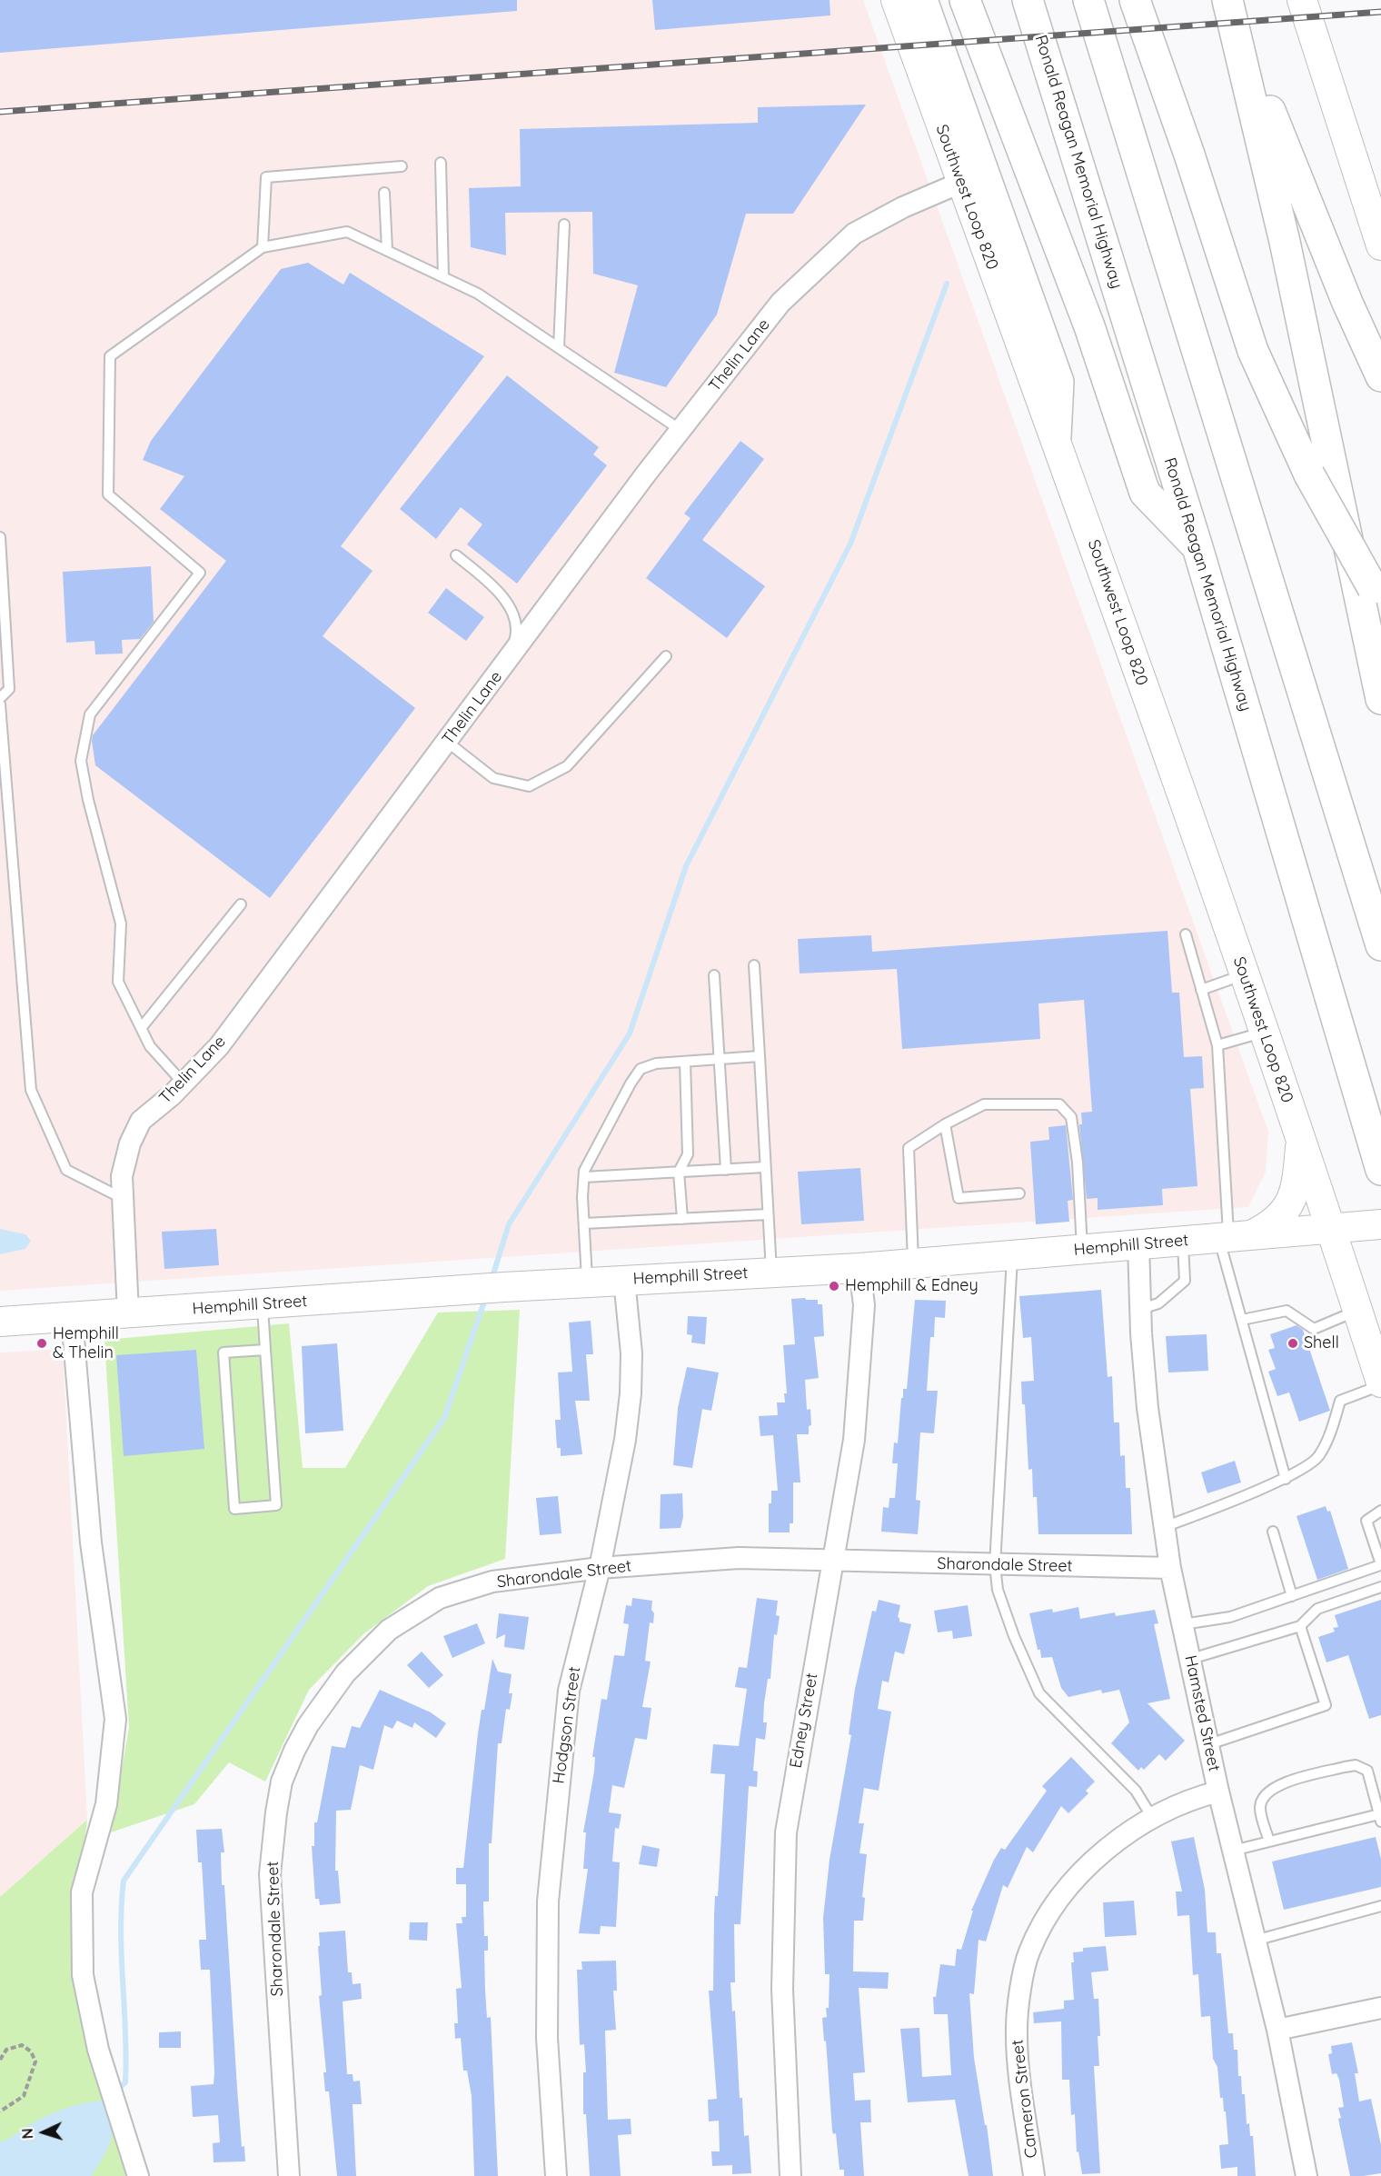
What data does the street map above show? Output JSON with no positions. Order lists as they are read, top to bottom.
{
  "streets": {
    "highway": ["Ronald Reagan Memorial Highway"],
    "main road": ["Southwest Loop 820", "Hemphill Street"],
    "street": [
      "Thelin Lane",
      "Sharondale Street",
      "Hamsted Street",
      "Edney Street",
      "Hodgson Street",
      "Cameron Street"
    ]
  },
  "crossings": [
    ["Southwest Loop 820", "Thelin Lane"],
    ["Southwest Loop 820", "Hemphill Street"],
    ["Thelin Lane", "Hemphill Street"],
    ["Hemphill Street", "Hamsted Street"],
    ["Hemphill Street", "Edney Street"],
    ["Hemphill Street", "Hodgson Street"],
    ["Sharondale Street", "Hamsted Street"],
    ["Sharondale Street", "Edney Street"],
    ["Sharondale Street", "Hodgson Street"],
    ["Hamsted Street", "Cameron Street"]
  ],
  "places": ["Hemphill & Edney", "Hemphill & Thelin", "Shell"],
  "north": "left"
}
